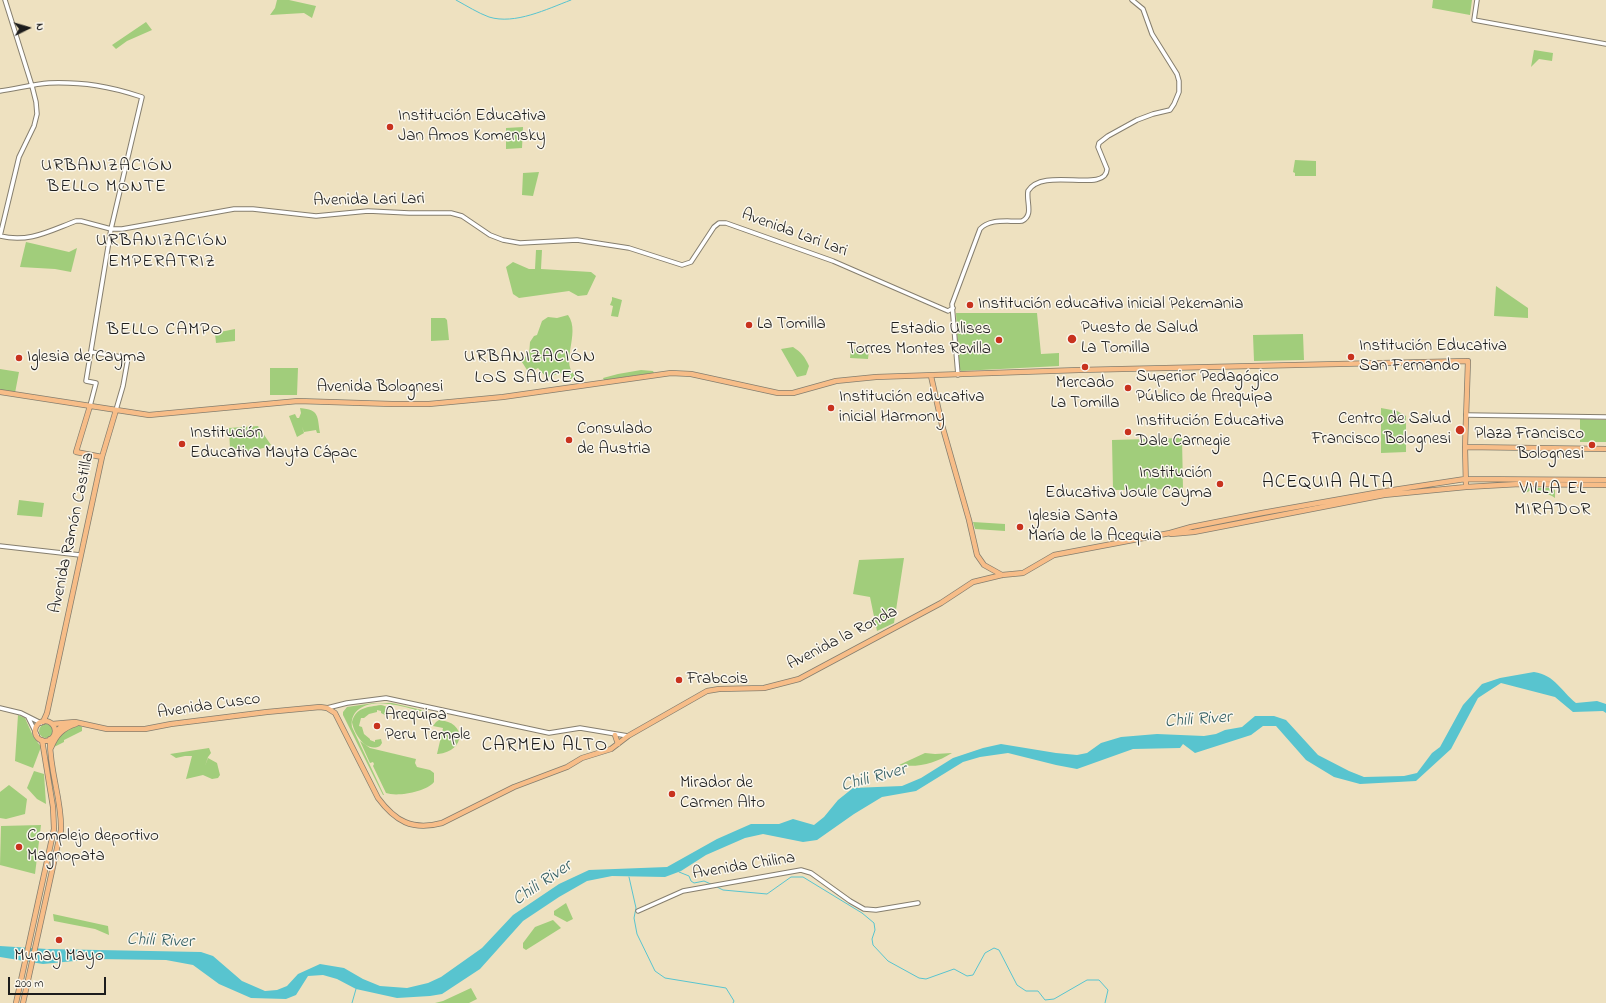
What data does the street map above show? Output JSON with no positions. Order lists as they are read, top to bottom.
{
  "streets": {
    "main road": [
      "Avenida Bolognesi",
      "Avenida Ramón Castilla",
      "Avenida la Ronda",
      "Avenida Cusco"
    ],
    "street": ["Avenida Lari Lari", "Avenida Chilina"]
  },
  "crossings": [
    ["Avenida Bolognesi", "Avenida Ramón Castilla"],
    ["Avenida Ramón Castilla", "Avenida Cusco"],
    ["Avenida la Ronda", "Avenida Cusco"]
  ],
  "districts": [
    "URBANIZACIÓN BELLO MONTE",
    "URBANIZACIÓN EMPERATRIZ",
    "BELLO CAMPO",
    "URBANIZACIÓN LOS SAUCES",
    "ACEQUIA ALTA",
    "VILLA EL MIRADOR",
    "CARMEN ALTO"
  ],
  "water": ["Chili River"],
  "places": [
    "Institución Educativa Jan Amos Komensky",
    "Institución educativa inicial Pekemania",
    "La Tomilla",
    "Puesto de Salud La Tomilla",
    "Estadio Ulises Torres Montes Revilla",
    "Institución Educativa San Fernando",
    "Iglesia de Cayma",
    "Mercado La Tomilla",
    "Superior Pedagógico Público de Arequipa",
    "Institución educativa inicial Harmony",
    "Centro de Salud Francisco Bolognesi",
    "Institución Educativa Dale Carnegie",
    "Consulado de Austria",
    "Institución Educativa Mayta Cápac",
    "Plaza Francisco Bolognesi",
    "Institución Educativa Joule Cayma",
    "Iglesia Santa María de la Acequia",
    "Frabcois",
    "Arequipa Peru Temple",
    "Mirador de Carmen Alto",
    "Complejo deportivo Magnopata",
    "Munay Mayo"
  ],
  "scale_bar": "200 m",
  "north": "right"
}
